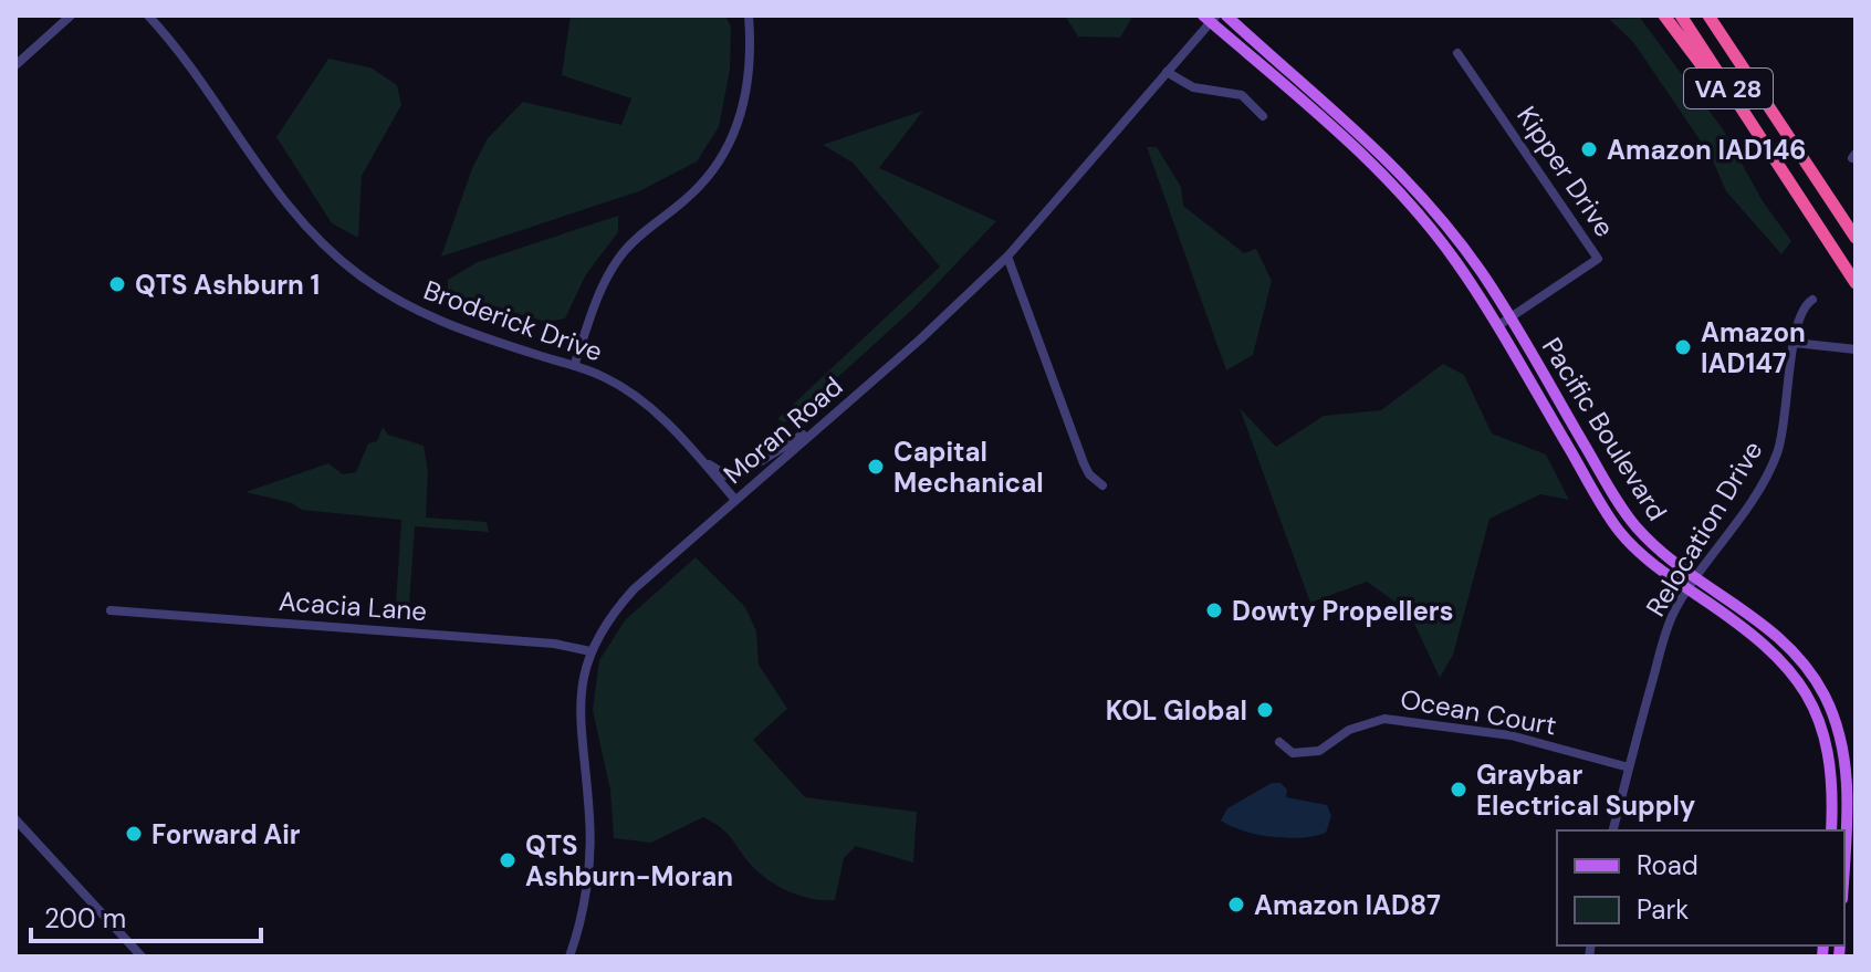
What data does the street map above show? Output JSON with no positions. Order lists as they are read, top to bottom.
{
  "streets": {
    "highway": ["VA 28"],
    "main road": ["Pacific Boulevard"],
    "street": [
      "Kipper Drive",
      "Broderick Drive",
      "Moran Road",
      "Relocation Drive",
      "Acacia Lane",
      "Ocean Court"
    ]
  },
  "crossings": [
    ["Kipper Drive", "Pacific Boulevard"],
    ["Broderick Drive", "Moran Road"],
    ["Pacific Boulevard", "Moran Road"],
    ["Pacific Boulevard", "Relocation Drive"],
    ["Moran Road", "Acacia Lane"],
    ["Relocation Drive", "Ocean Court"]
  ],
  "places": [
    "Amazon IAD146",
    "QTS Ashburn 1",
    "Amazon IAD147",
    "Capital Mechanical",
    "Dowty Propellers",
    "KOL Global",
    "Graybar Electrical Supply",
    "Forward Air",
    "QTS Ashburn-Moran",
    "Amazon IAD87"
  ],
  "legend": ["Road", "Park"],
  "scale_bar": "200 m"
}
